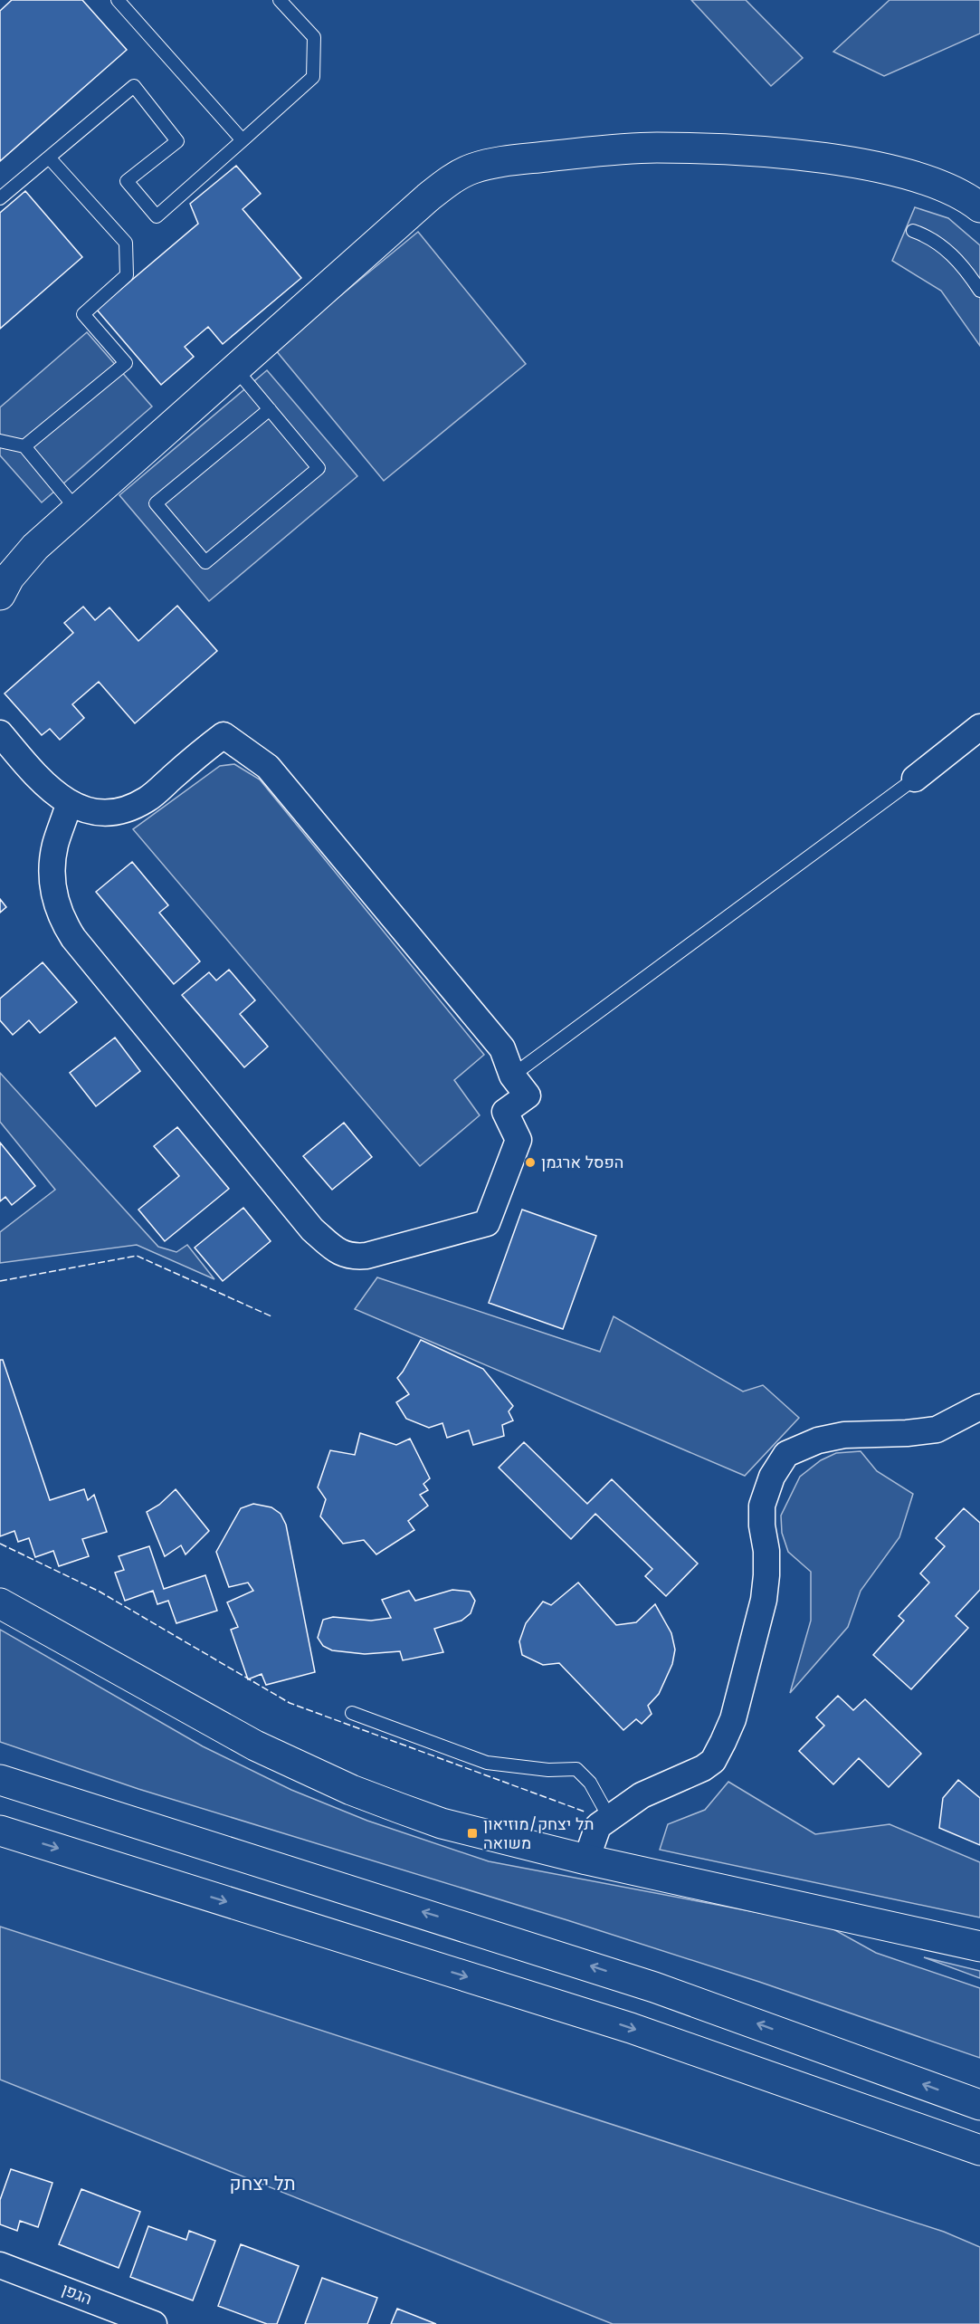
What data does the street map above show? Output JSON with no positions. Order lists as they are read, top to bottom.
{
  "streets": {
    "street": ["הגפן"]
  },
  "districts": ["תל יצחק"],
  "places": {
    "other": ["הפסל ארגמן"],
    "transit": ["תל יצחק/מוזיאון משואה"]
  }
}
